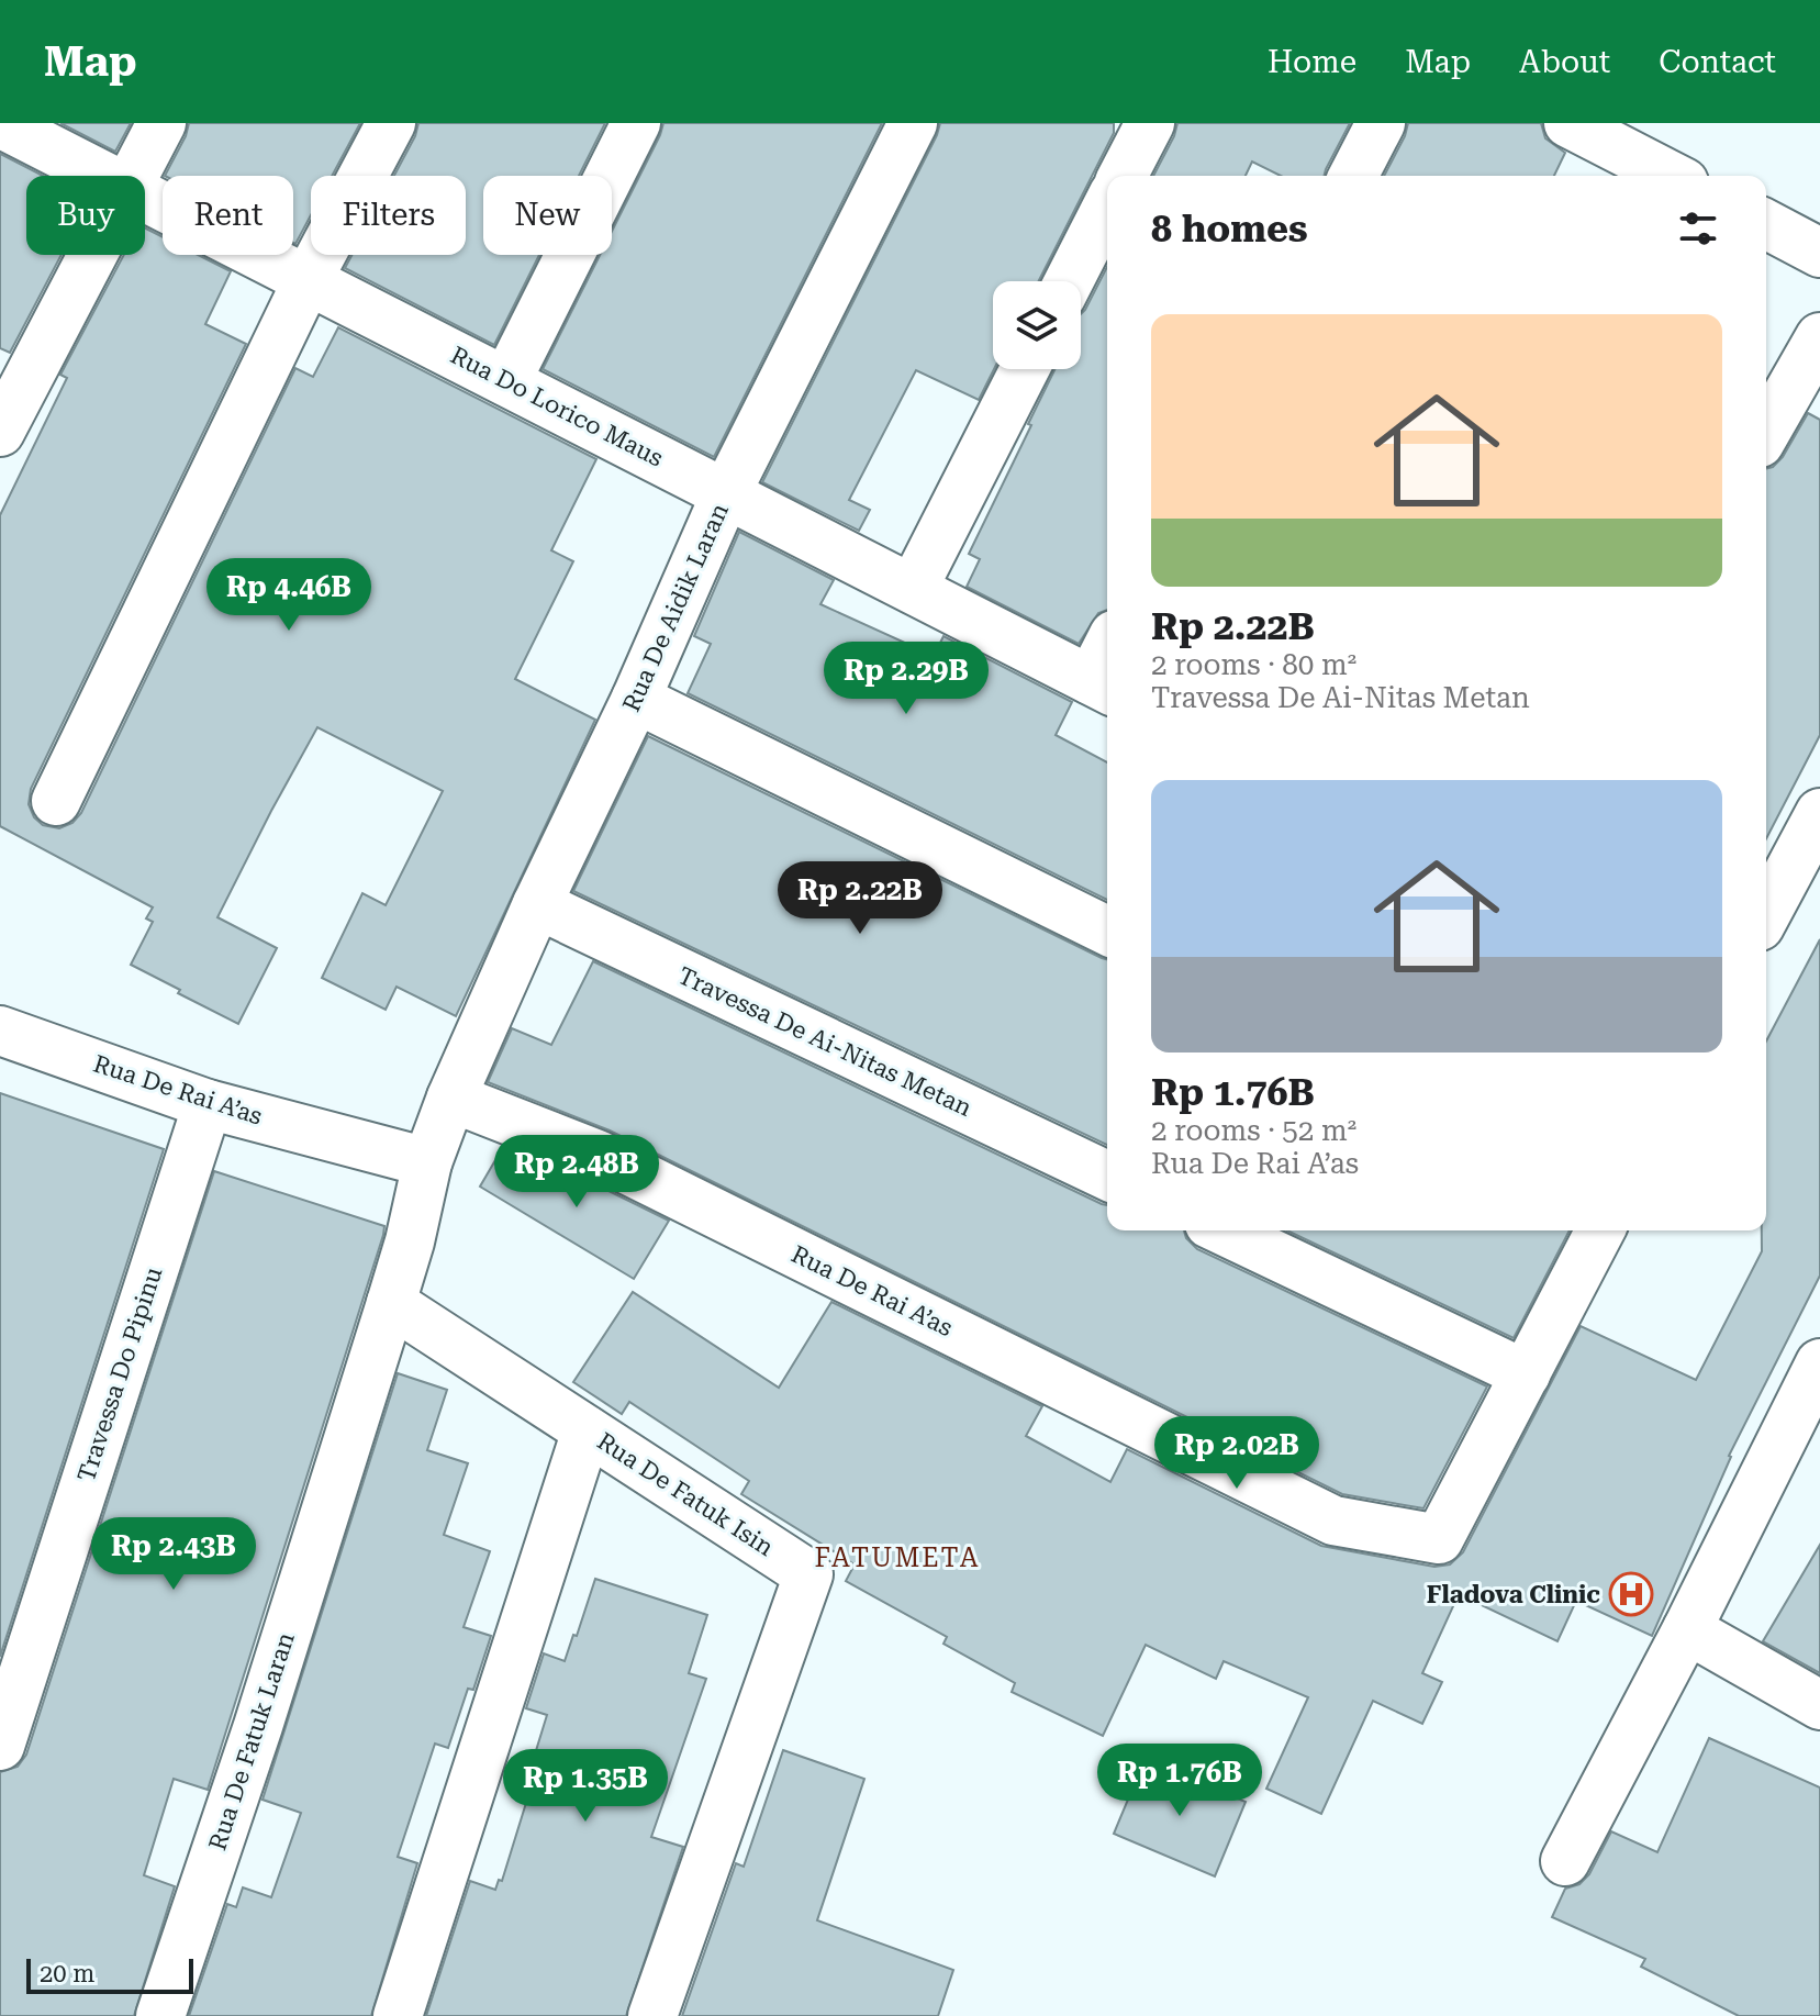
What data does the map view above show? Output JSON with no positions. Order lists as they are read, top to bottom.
{
  "streets": {
    "street": [
      "Rua Do Lorico Maus",
      "Rua De Aidik Laran",
      "Travessa De Ai-Nitas Metan",
      "Rua De Rai A’as",
      "Travessa Do Pipinu",
      "Rua De Fatuk Isin",
      "Rua De Fatuk Laran"
    ]
  },
  "crossings": [
    ["Rua Do Lorico Maus", "Rua De Aidik Laran"],
    ["Rua De Aidik Laran", "Travessa De Ai-Nitas Metan"],
    ["Rua De Aidik Laran", "Rua De Rai A’as"],
    ["Rua De Rai A’as", "Travessa Do Pipinu"],
    ["Rua De Rai A’as", "Rua De Fatuk Laran"],
    ["Rua De Fatuk Isin", "Rua De Fatuk Laran"]
  ],
  "districts": ["FATUMETA"],
  "places": {
    "hospital": ["Fladova Clinic"]
  },
  "scale_bar": "20 m",
  "page": {
    "header": "Map",
    "nav": [
      "Home",
      "Map",
      "About",
      "Contact"
    ],
    "chip": [
      "Buy",
      "Rent",
      "Filters",
      "New"
    ],
    "heading": "8 homes",
    "list": [
      {
        "name": "Rp 2.22B",
        "note": "2 rooms · 80 m² · Travessa De Ai-Nitas Metan"
      },
      {
        "name": "Rp 1.76B",
        "note": "2 rooms · 52 m² · Rua De Rai A’as"
      }
    ],
    "price": [
      "Rp 4.46B",
      "Rp 2.29B",
      "Rp 2.22B",
      "Rp 2.48B",
      "Rp 2.02B",
      "Rp 2.43B",
      "Rp 1.76B",
      "Rp 1.35B"
    ],
    "scale": "20 m"
  }
}
